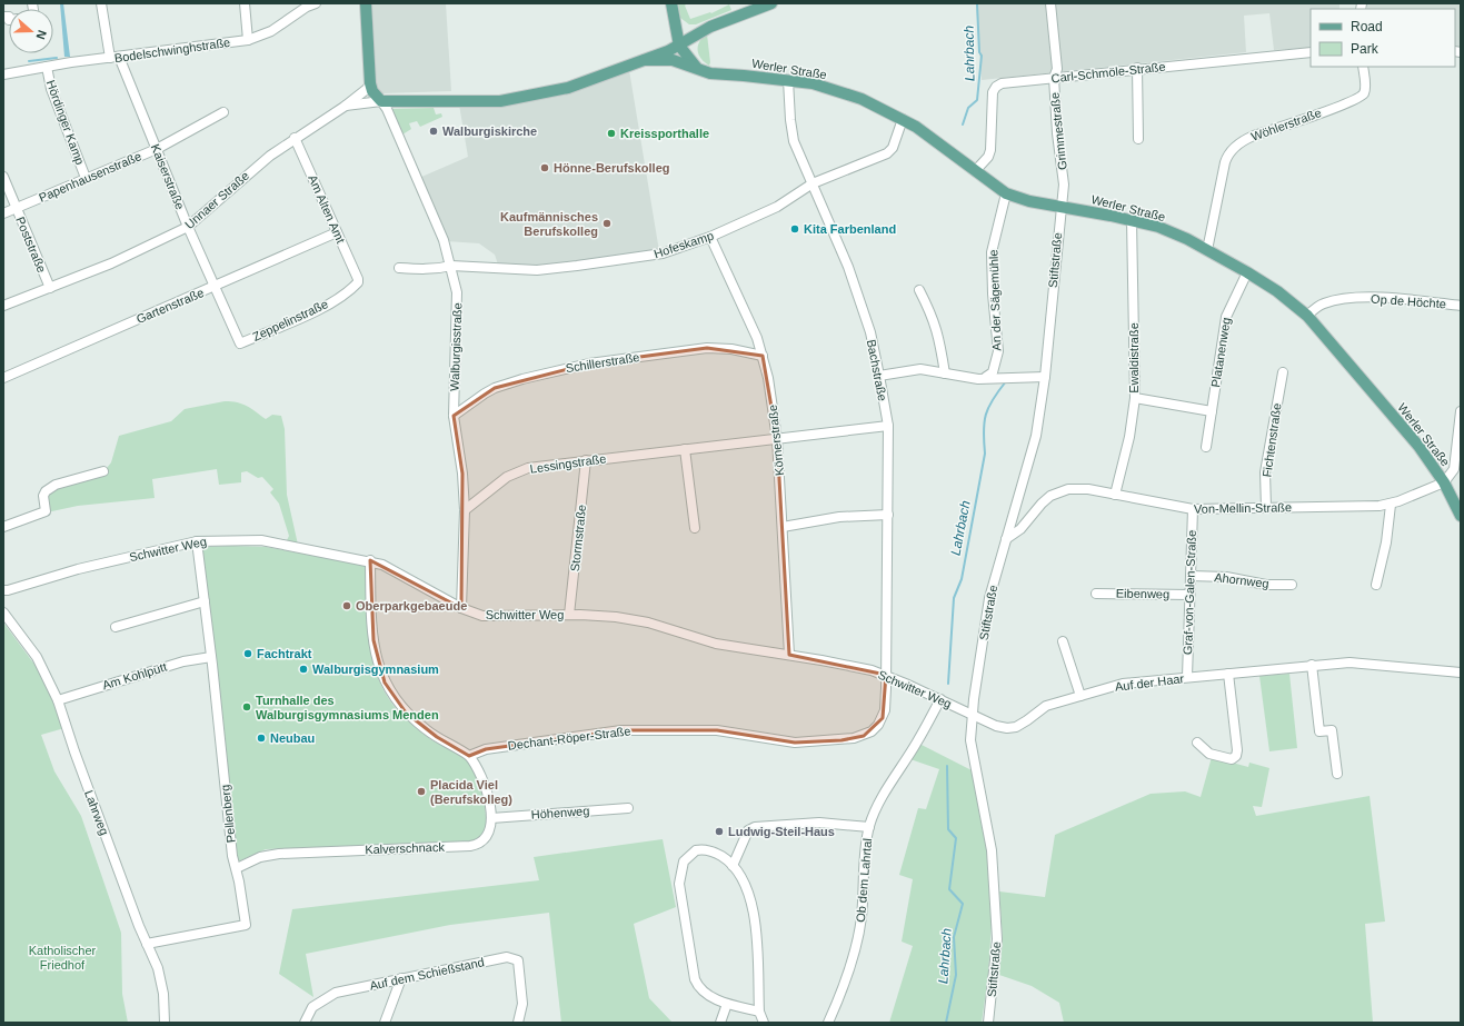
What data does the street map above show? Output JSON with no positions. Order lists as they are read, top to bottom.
{
  "streets": {
    "main road": ["Werler Straße"],
    "street": [
      "Bodelschwinghstraße",
      "Carl-Schmöle-Straße",
      "Hördinger Kamp",
      "Wöhlerstraße",
      "Grimmestraße",
      "Papenhausenstraße",
      "Kaiserstraße",
      "Unnaer Straße",
      "Am Alten Amt",
      "Poststraße",
      "Hofeskamp",
      "Stiftstraße",
      "An der Sägemühle",
      "Op de Höchte",
      "Gartenstraße",
      "Zeppelinstraße",
      "Walburgisstraße",
      "Platanenweg",
      "Ewaldistraße",
      "Schillerstraße",
      "Bachstraße",
      "Körnerstraße",
      "Fichtenstraße",
      "Lessingstraße",
      "Von-Mellin-Straße",
      "Stormstraße",
      "Schwitter Weg",
      "Ahornweg",
      "Graf-von-Galen-Straße",
      "Eibenweg",
      "Am Kohlpütt",
      "Auf der Haar",
      "Dechant-Röper-Straße",
      "Lahrweg",
      "Höhenweg",
      "Pellenberg",
      "Kalverschnack",
      "Ob dem Lahrtal",
      "Auf dem Schießstand"
    ]
  },
  "crossings": [
    ["Bodelschwinghstraße", "Hördinger Kamp"],
    ["Bodelschwinghstraße", "Kaiserstraße"],
    ["Werler Straße", "Carl-Schmöle-Straße"],
    ["Werler Straße", "Wöhlerstraße"],
    ["Werler Straße", "Grimmestraße"],
    ["Werler Straße", "Unnaer Straße"],
    ["Werler Straße", "Hofeskamp"],
    ["Werler Straße", "Stiftstraße"],
    ["Werler Straße", "An der Sägemühle"],
    ["Werler Straße", "Op de Höchte"],
    ["Werler Straße", "Walburgisstraße"],
    ["Werler Straße", "Platanenweg"],
    ["Werler Straße", "Ewaldistraße"],
    ["Werler Straße", "Bachstraße"],
    ["Werler Straße", "Von-Mellin-Straße"],
    ["Carl-Schmöle-Straße", "Grimmestraße"],
    ["Hördinger Kamp", "Papenhausenstraße"],
    ["Grimmestraße", "Stiftstraße"],
    ["Papenhausenstraße", "Kaiserstraße"],
    ["Papenhausenstraße", "Poststraße"],
    ["Kaiserstraße", "Unnaer Straße"],
    ["Kaiserstraße", "Gartenstraße"],
    ["Kaiserstraße", "Zeppelinstraße"],
    ["Unnaer Straße", "Am Alten Amt"],
    ["Unnaer Straße", "Poststraße"],
    ["Unnaer Straße", "Walburgisstraße"],
    ["Am Alten Amt", "Gartenstraße"],
    ["Am Alten Amt", "Zeppelinstraße"],
    ["Hofeskamp", "Walburgisstraße"],
    ["Hofeskamp", "Bachstraße"],
    ["Hofeskamp", "Körnerstraße"],
    ["Stiftstraße", "Von-Mellin-Straße"],
    ["Stiftstraße", "Schwitter Weg"],
    ["Stiftstraße", "Auf der Haar"],
    ["Walburgisstraße", "Schillerstraße"],
    ["Walburgisstraße", "Lessingstraße"],
    ["Walburgisstraße", "Schwitter Weg"],
    ["Ewaldistraße", "Von-Mellin-Straße"],
    ["Schillerstraße", "Körnerstraße"],
    ["Bachstraße", "Lessingstraße"],
    ["Bachstraße", "Schwitter Weg"],
    ["Bachstraße", "Dechant-Röper-Straße"],
    ["Körnerstraße", "Lessingstraße"],
    ["Körnerstraße", "Schwitter Weg"],
    ["Fichtenstraße", "Von-Mellin-Straße"],
    ["Lessingstraße", "Stormstraße"],
    ["Von-Mellin-Straße", "Graf-von-Galen-Straße"],
    ["Stormstraße", "Schwitter Weg"],
    ["Schwitter Weg", "Auf der Haar"],
    ["Schwitter Weg", "Dechant-Röper-Straße"],
    ["Schwitter Weg", "Pellenberg"],
    ["Schwitter Weg", "Ob dem Lahrtal"],
    ["Ahornweg", "Graf-von-Galen-Straße"],
    ["Graf-von-Galen-Straße", "Eibenweg"],
    ["Graf-von-Galen-Straße", "Auf der Haar"],
    ["Am Kohlpütt", "Lahrweg"],
    ["Am Kohlpütt", "Pellenberg"],
    ["Dechant-Röper-Straße", "Kalverschnack"],
    ["Lahrweg", "Pellenberg"],
    ["Höhenweg", "Kalverschnack"],
    ["Pellenberg", "Kalverschnack"]
  ],
  "water": ["Lahrbach"],
  "parks": ["Katholischer Friedhof"],
  "places": [
    "Walburgiskirche",
    "Kreissporthalle",
    "Hönne-Berufskolleg",
    "Kaufmännisches Berufskolleg",
    "Kita Farbenland",
    "Oberparkgebaeude",
    "Fachtrakt",
    "Walburgisgymnasium",
    "Turnhalle des Walburgisgymnasiums Menden",
    "Neubau",
    "Placida Viel (Berufskolleg)",
    "Ludwig-Steil-Haus"
  ],
  "legend": ["Road", "Park"],
  "north": "right"
}
